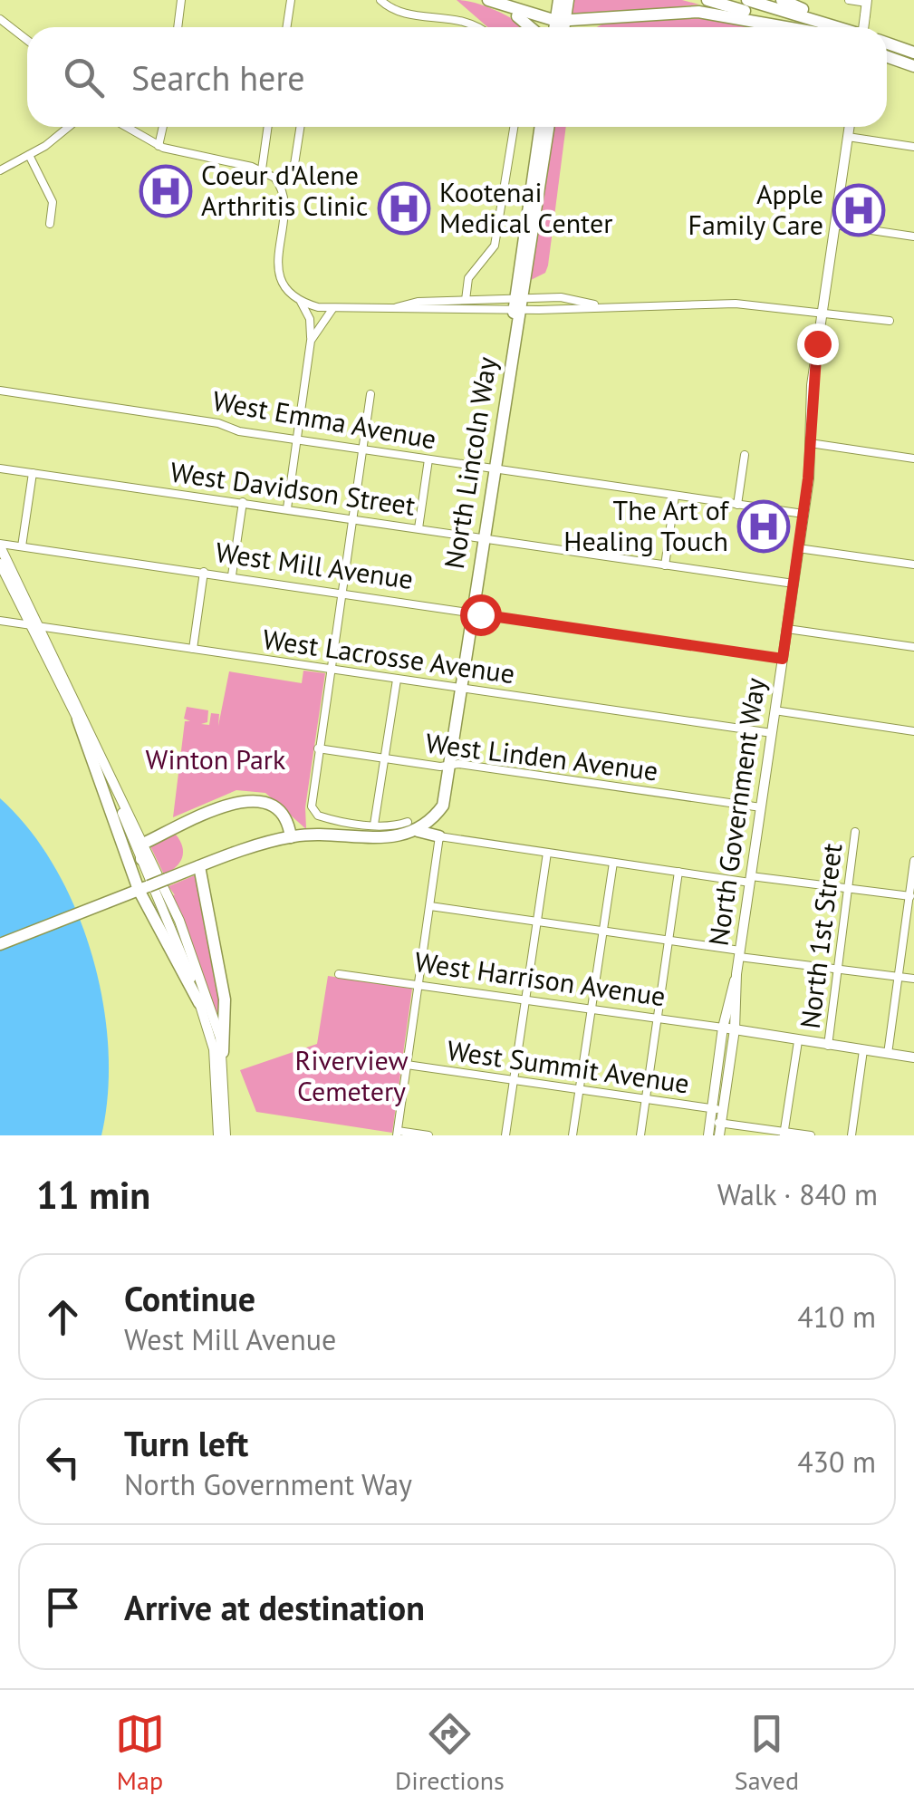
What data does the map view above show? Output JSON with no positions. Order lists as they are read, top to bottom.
{
  "streets": {
    "highway": ["North Lincoln Way"],
    "main road": ["North Government Way", "West Harrison Avenue"],
    "street": [
      "West Emma Avenue",
      "West Davidson Street",
      "West Mill Avenue",
      "West Lacrosse Avenue",
      "West Linden Avenue",
      "North 1st Street",
      "West Summit Avenue"
    ]
  },
  "crossings": [
    ["West Emma Avenue", "North Lincoln Way"],
    ["West Emma Avenue", "North Government Way"],
    ["North Lincoln Way", "West Davidson Street"],
    ["North Lincoln Way", "West Mill Avenue"],
    ["North Lincoln Way", "West Lacrosse Avenue"],
    ["North Lincoln Way", "West Linden Avenue"],
    ["West Davidson Street", "North Government Way"],
    ["West Mill Avenue", "North Government Way"],
    ["West Lacrosse Avenue", "North Government Way"],
    ["West Linden Avenue", "North Government Way"],
    ["North Government Way", "West Harrison Avenue"],
    ["North Government Way", "West Summit Avenue"],
    ["North 1st Street", "West Harrison Avenue"]
  ],
  "parks": ["Winton Park", "Riverview Cemetery"],
  "places": {
    "hospital": [
      "Coeur d'Alene Arthritis Clinic",
      "Kootenai Medical Center",
      "Apple Family Care",
      "The Art of Healing Touch"
    ]
  },
  "page": {
    "search": "Search here",
    "heading": ["11 min", "Walk · 840 m"],
    "list": [
      ["Continue", "West Mill Avenue", "410 m"],
      ["Turn left", "North Government Way", "430 m"],
      "Arrive at destination"
    ],
    "nav": ["Map", "Directions", "Saved"]
  }
}
